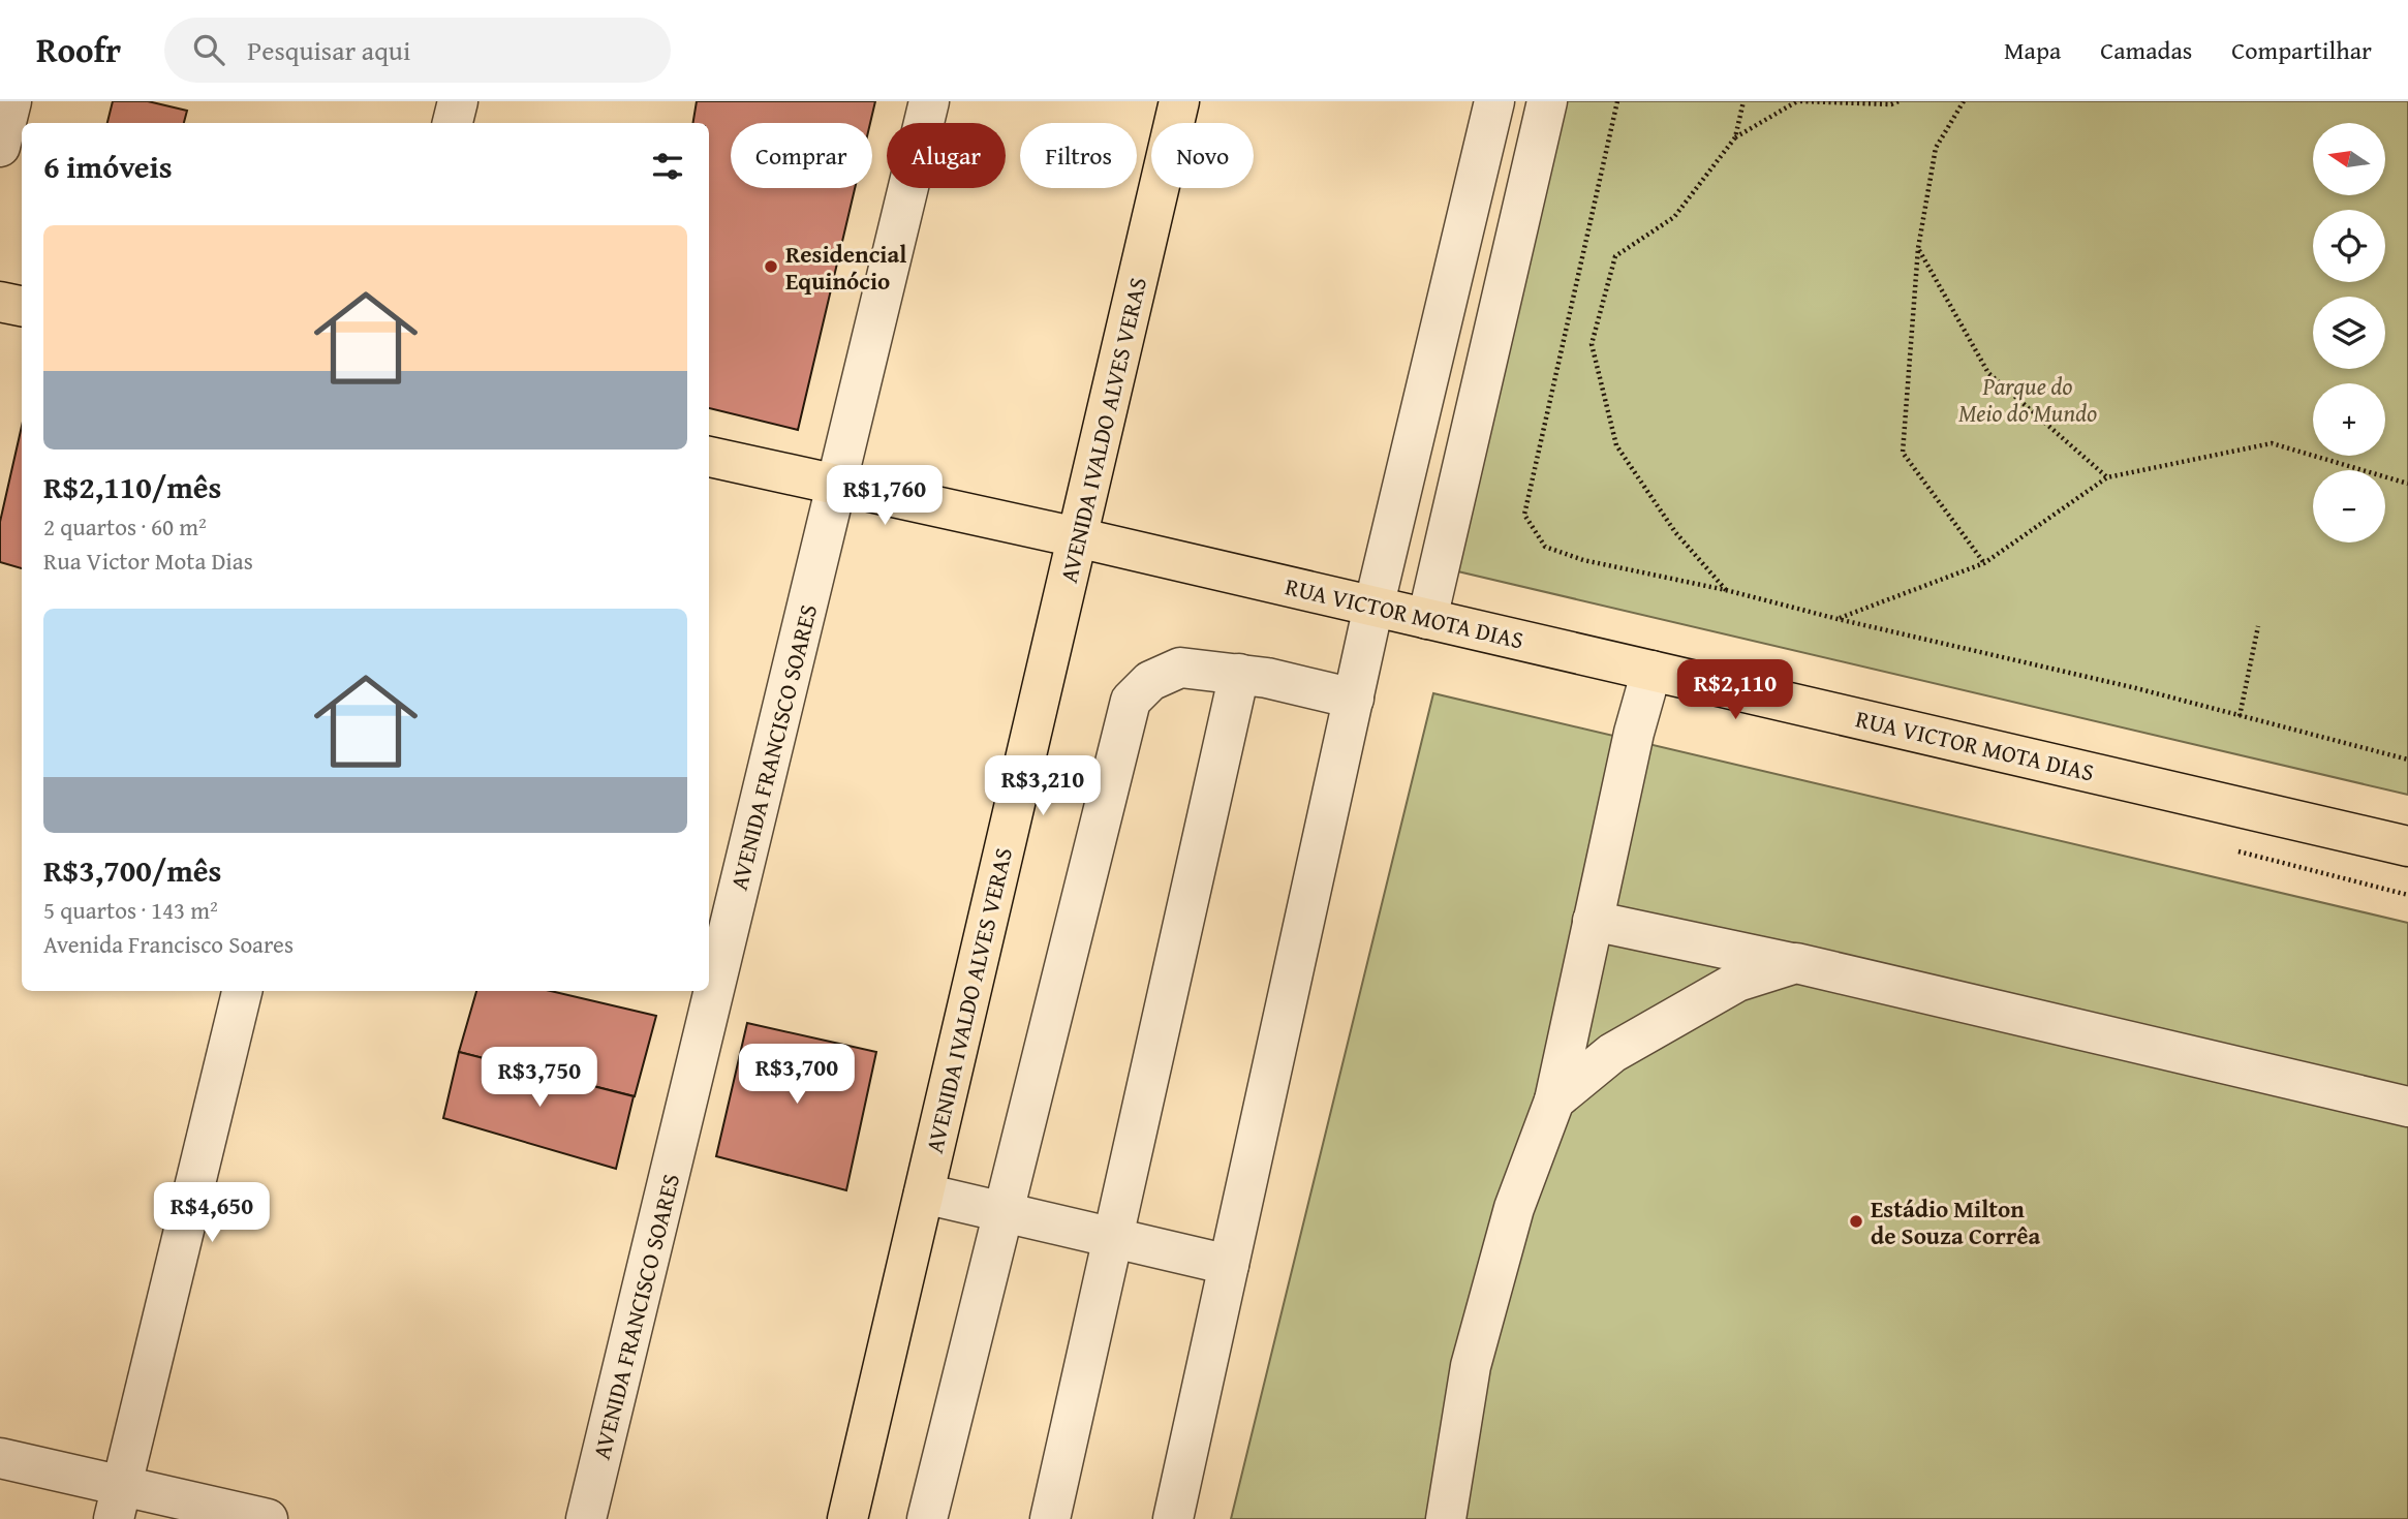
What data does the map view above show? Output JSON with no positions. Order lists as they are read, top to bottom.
{
  "streets": {
    "main road": ["AVENIDA IVALDO ALVES VERAS", "RUA VICTOR MOTA DIAS"],
    "street": ["AVENIDA FRANCISCO SOARES"]
  },
  "crossings": [
    ["AVENIDA IVALDO ALVES VERAS", "RUA VICTOR MOTA DIAS"],
    ["RUA VICTOR MOTA DIAS", "AVENIDA FRANCISCO SOARES"]
  ],
  "parks": ["Parque do Meio do Mundo"],
  "places": ["Residencial Equinócio", "Estádio Milton de Souza Corrêa"],
  "north": "left",
  "page": {
    "header": "Roofr",
    "search": "Pesquisar aqui",
    "nav": ["Mapa", "Camadas", "Compartilhar"],
    "map_buttons": ["+", "−"],
    "chip": [
      "Comprar",
      "Alugar",
      "Filtros",
      "Novo"
    ],
    "heading": "6 imóveis",
    "list": [
      {
        "name": "R$2,110/mês",
        "note": "2 quartos · 60 m² · Rua Victor Mota Dias"
      },
      {
        "name": "R$3,700/mês",
        "note": "5 quartos · 143 m² · Avenida Francisco Soares"
      }
    ],
    "price": [
      "R$1,760",
      "R$2,110",
      "R$3,210",
      "R$3,700",
      "R$3,750",
      "R$4,650"
    ]
  }
}
